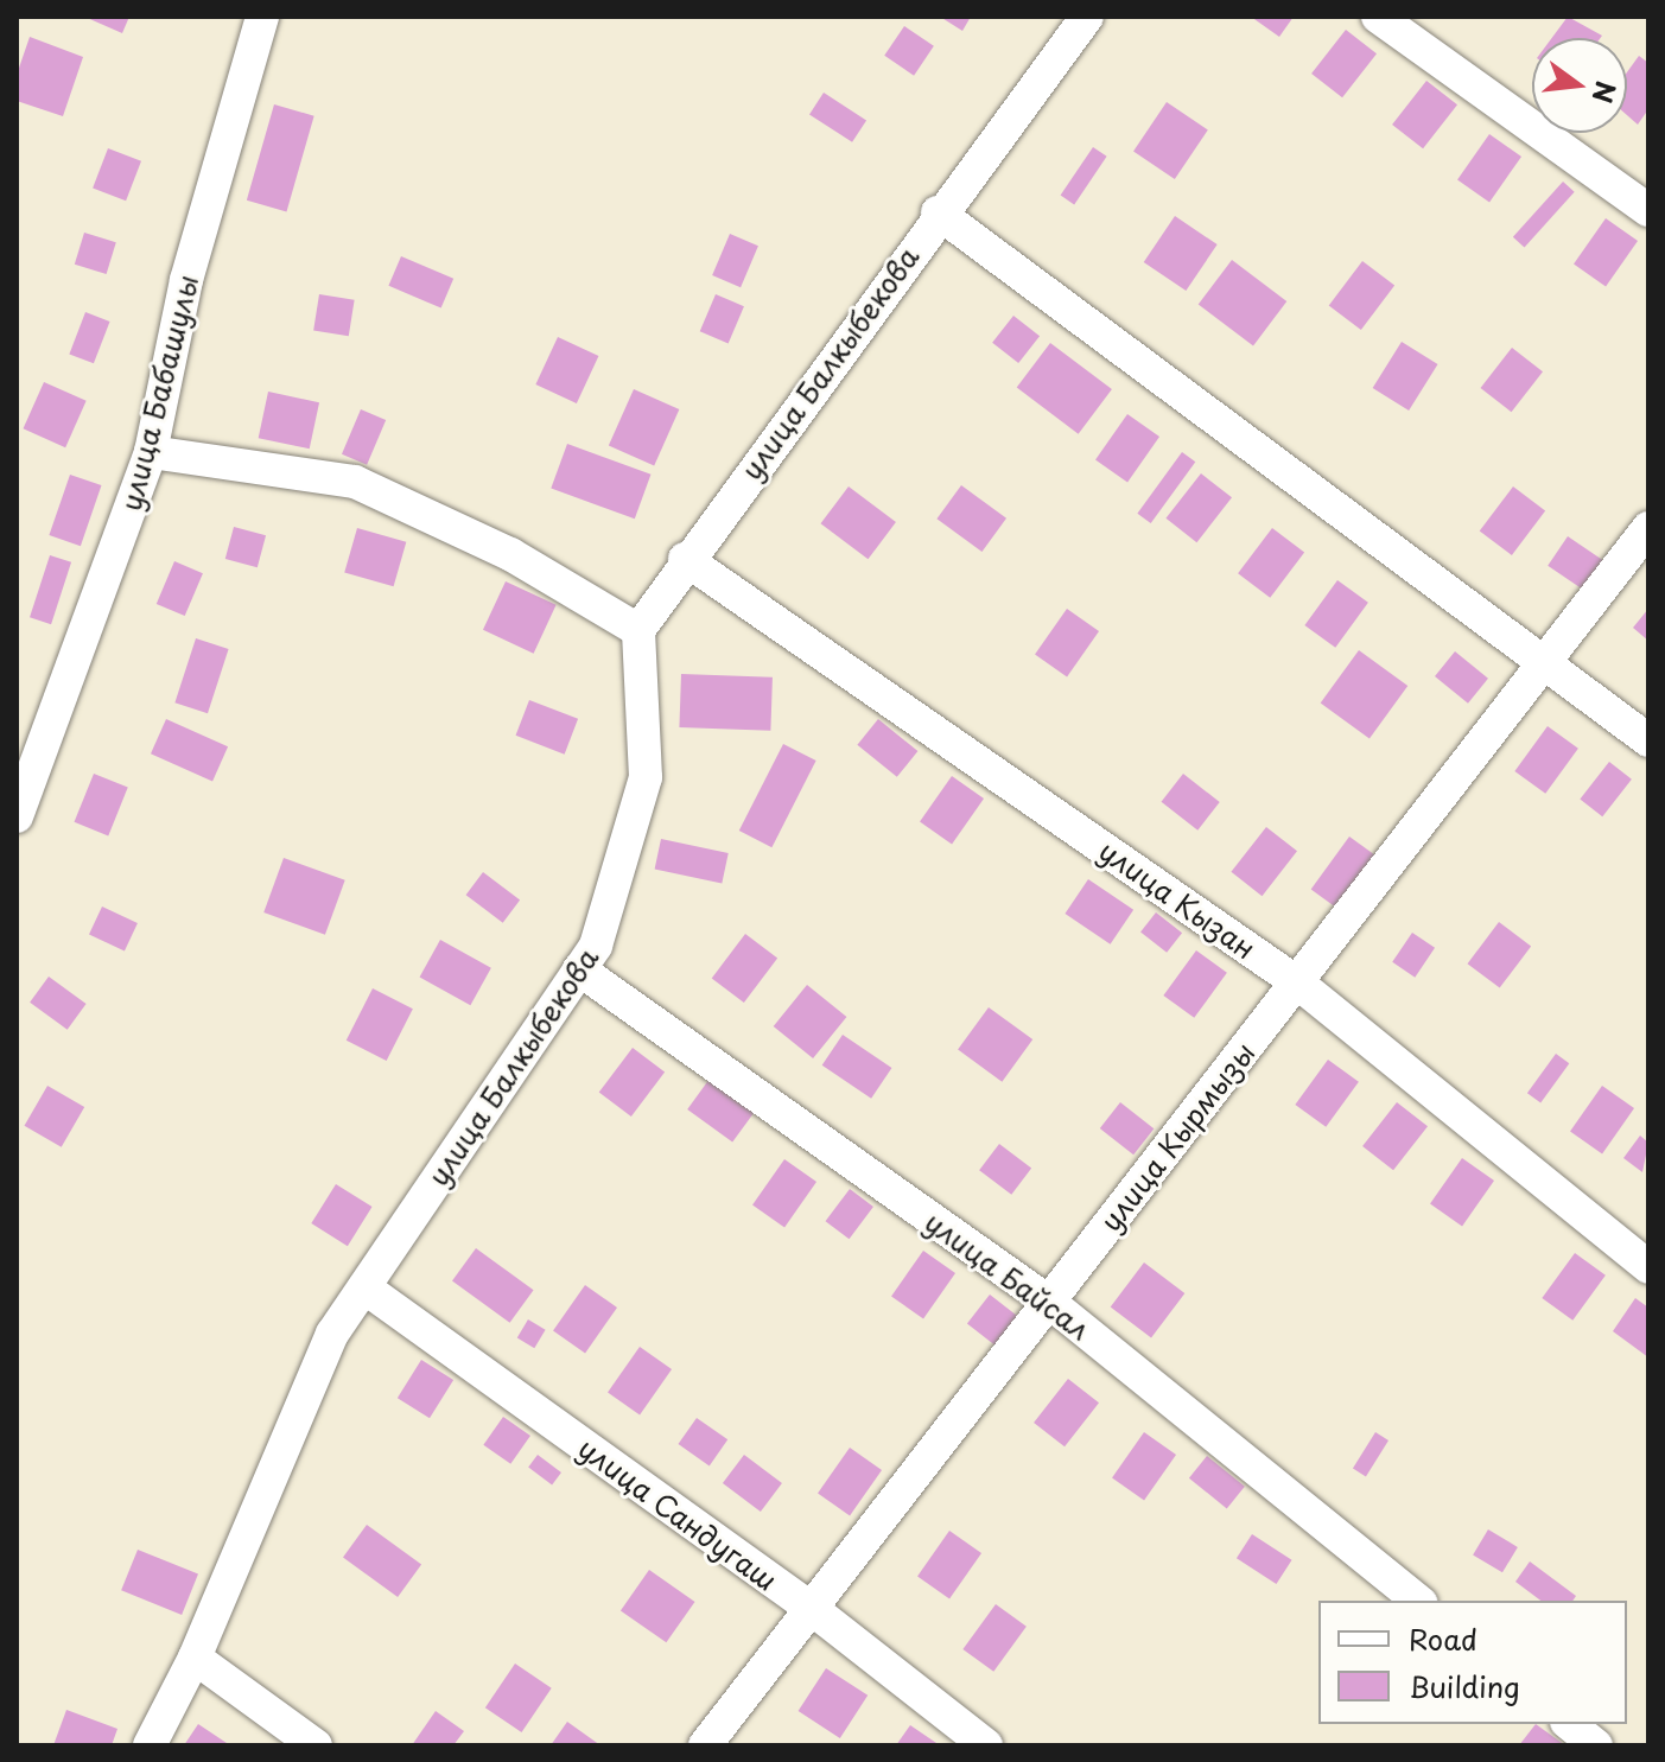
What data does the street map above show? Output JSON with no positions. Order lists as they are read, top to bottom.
{
  "streets": {
    "street": [
      "улица Балкыбекова",
      "улица Бабашулы",
      "улица Кызан",
      "улица Кырмызы",
      "улица Байсал",
      "улица Сандугаш"
    ]
  },
  "crossings": [
    ["улица Балкыбекова", "улица Кызан"],
    ["улица Балкыбекова", "улица Байсал"],
    ["улица Балкыбекова", "улица Сандугаш"],
    ["улица Кызан", "улица Кырмызы"],
    ["улица Кырмызы", "улица Байсал"],
    ["улица Кырмызы", "улица Сандугаш"]
  ],
  "legend": ["Road", "Building"],
  "north": "right"
}
